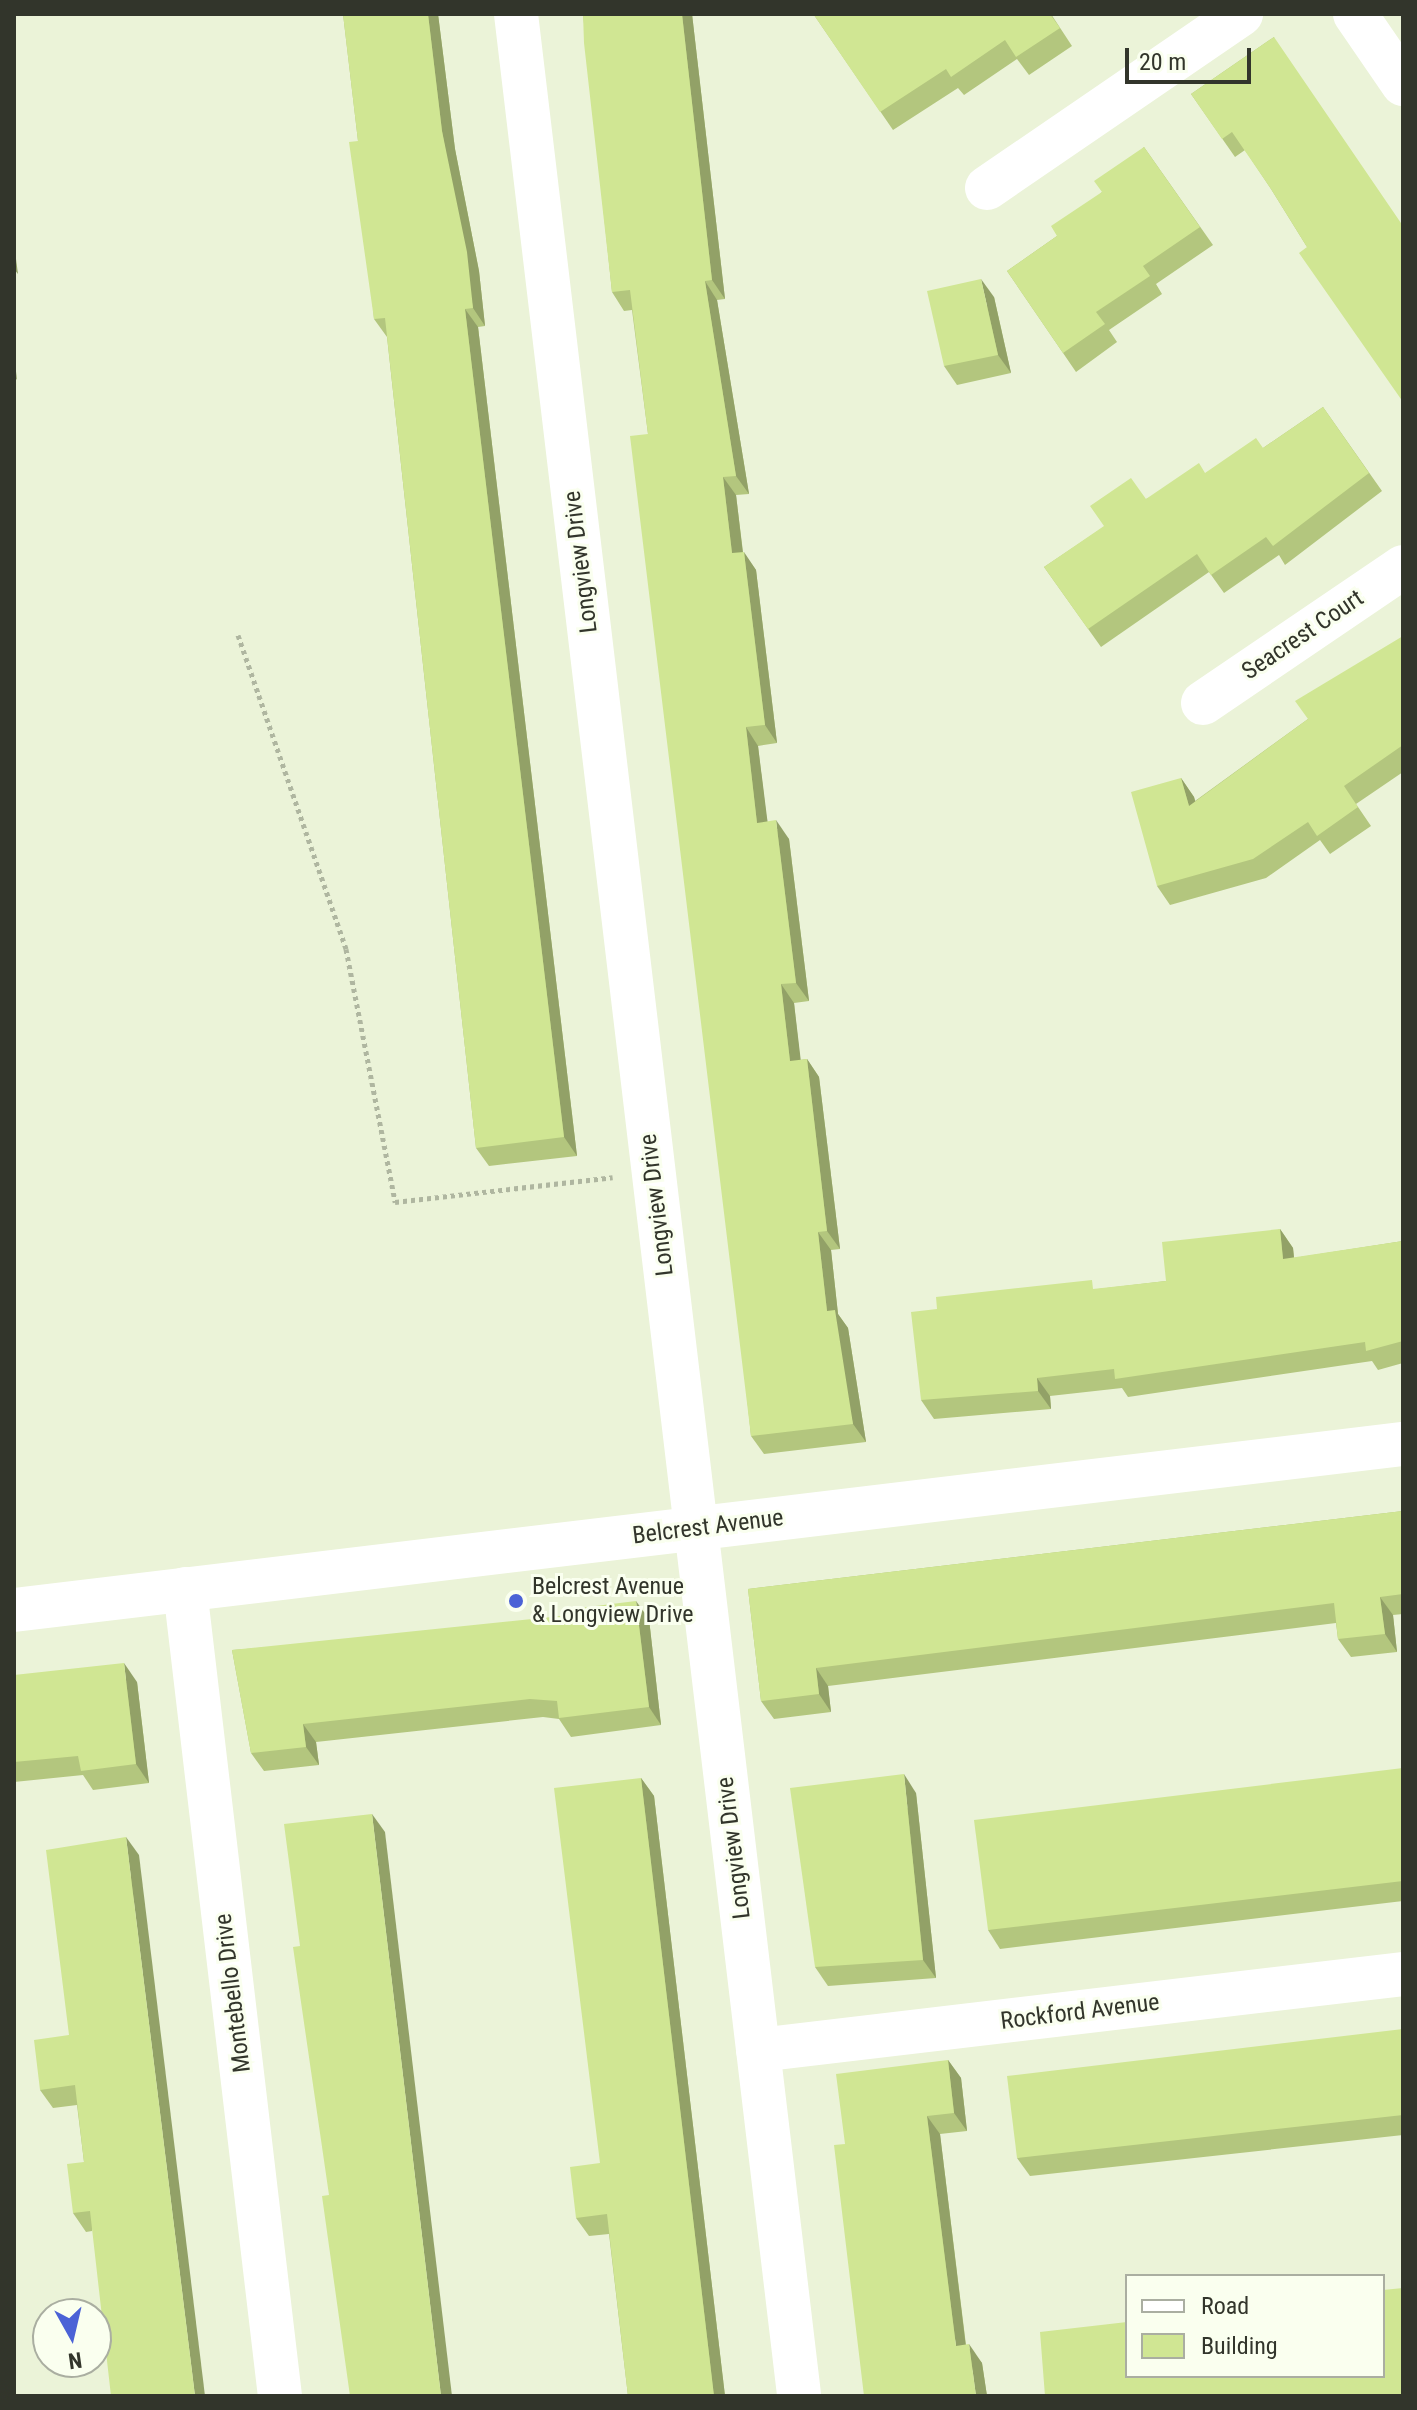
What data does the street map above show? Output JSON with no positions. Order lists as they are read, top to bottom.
{
  "streets": {
    "street": [
      "Longview Drive",
      "Seacrest Court",
      "Belcrest Avenue",
      "Montebello Drive",
      "Rockford Avenue"
    ]
  },
  "crossings": [
    ["Longview Drive", "Belcrest Avenue"],
    ["Longview Drive", "Rockford Avenue"],
    ["Belcrest Avenue", "Montebello Drive"]
  ],
  "places": ["Belcrest Avenue & Longview Drive"],
  "legend": ["Road", "Building"],
  "scale_bar": "20 m",
  "north": "bottom"
}
